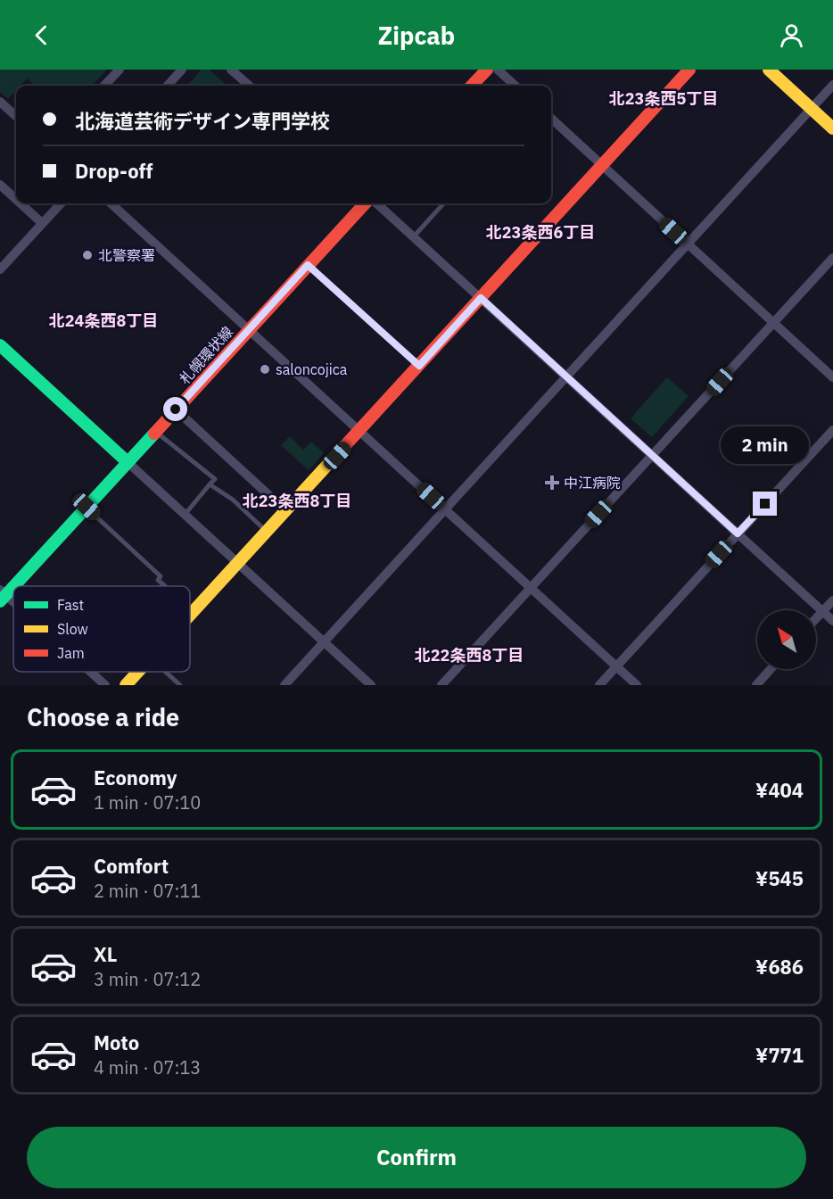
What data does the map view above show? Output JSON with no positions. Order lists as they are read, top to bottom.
{
  "streets": {
    "street": ["札幌環状線"]
  },
  "districts": [
    "北23条西5丁目",
    "北23条西6丁目",
    "北24条西8丁目",
    "北23条西8丁目",
    "北22条西8丁目"
  ],
  "places": {
    "other": ["北警察署", "saloncojica"],
    "health": ["中江病院"]
  },
  "legend": ["Fast", "Slow", "Jam"],
  "north": "top left",
  "page": {
    "header": "Zipcab",
    "banner": ["北海道芸術デザイン専門学校", "Drop-off"],
    "bubble": "2 min",
    "heading": "Choose a ride",
    "list": [
      {
        "name": "Economy",
        "note": "1 min · 07:10",
        "value": "¥404"
      },
      {
        "name": "Comfort",
        "note": "2 min · 07:11",
        "value": "¥545"
      },
      {
        "name": "XL",
        "note": "3 min · 07:12",
        "value": "¥686"
      },
      {
        "name": "Moto",
        "note": "4 min · 07:13",
        "value": "¥771"
      }
    ],
    "buttons": "Confirm"
  }
}
